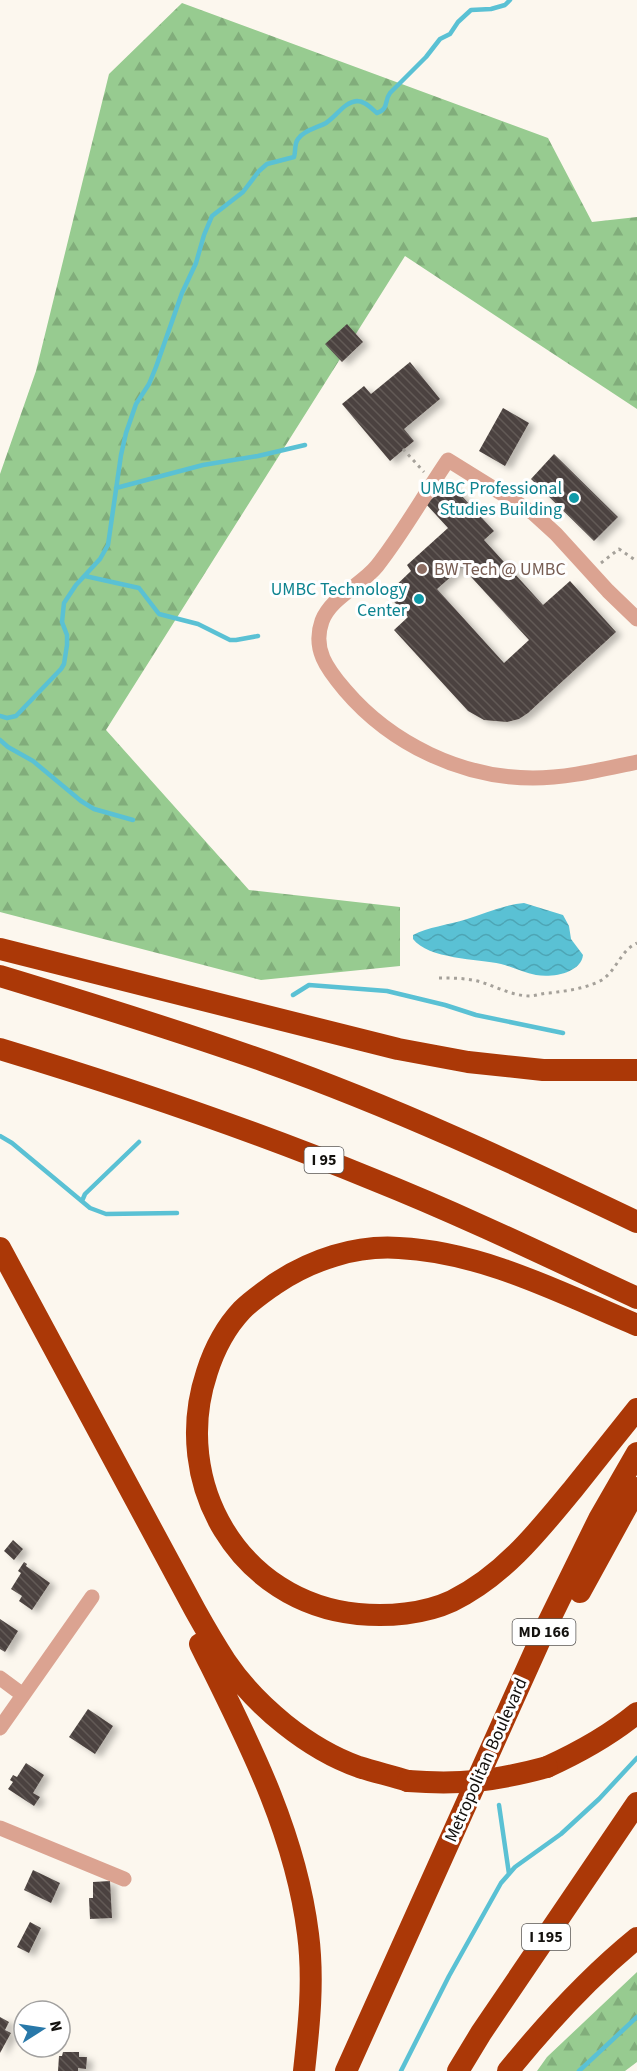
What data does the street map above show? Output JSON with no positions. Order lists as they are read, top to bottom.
{
  "streets": {
    "highway": [
      "I 95",
      "MD 166",
      "Metropolitan Boulevard",
      "I 195"
    ]
  },
  "places": ["UMBC Professional Studies Building", "BW Tech @ UMBC", "UMBC Technology Center"],
  "north": "right"
}
